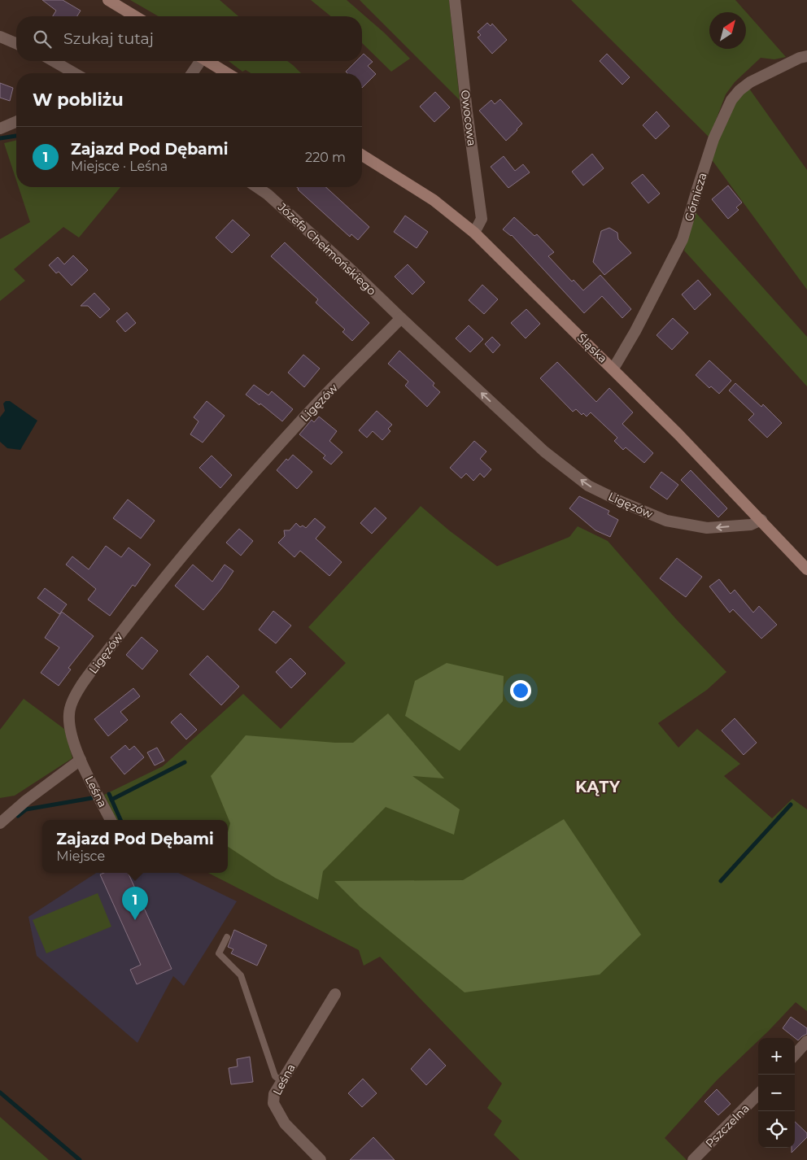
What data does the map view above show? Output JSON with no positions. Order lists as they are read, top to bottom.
{
  "streets": {
    "main road": ["Śląska"],
    "street": [
      "Owocowa",
      "Górnicza",
      "Józefa Chełmońskiego",
      "Ligęzów",
      "Leśna",
      "Pszczelna"
    ]
  },
  "crossings": [
    ["Owocowa", "Śląska"],
    ["Górnicza", "Śląska"],
    ["Józefa Chełmońskiego", "Ligęzów"],
    ["Śląska", "Ligęzów"],
    ["Ligęzów", "Leśna"]
  ],
  "one_way": ["Ligęzów"],
  "districts": ["KĄTY"],
  "north": "top right",
  "page": {
    "search": "Szukaj tutaj",
    "heading": "W pobliżu",
    "list": [
      {
        "mark": "1",
        "name": "Zajazd Pod Dębami",
        "note": "Miejsce · Leśna",
        "value": "220 m"
      }
    ],
    "popup": ["Zajazd Pod Dębami", "Miejsce"],
    "pins": "1",
    "map_buttons": ["+", "−"]
  }
}
